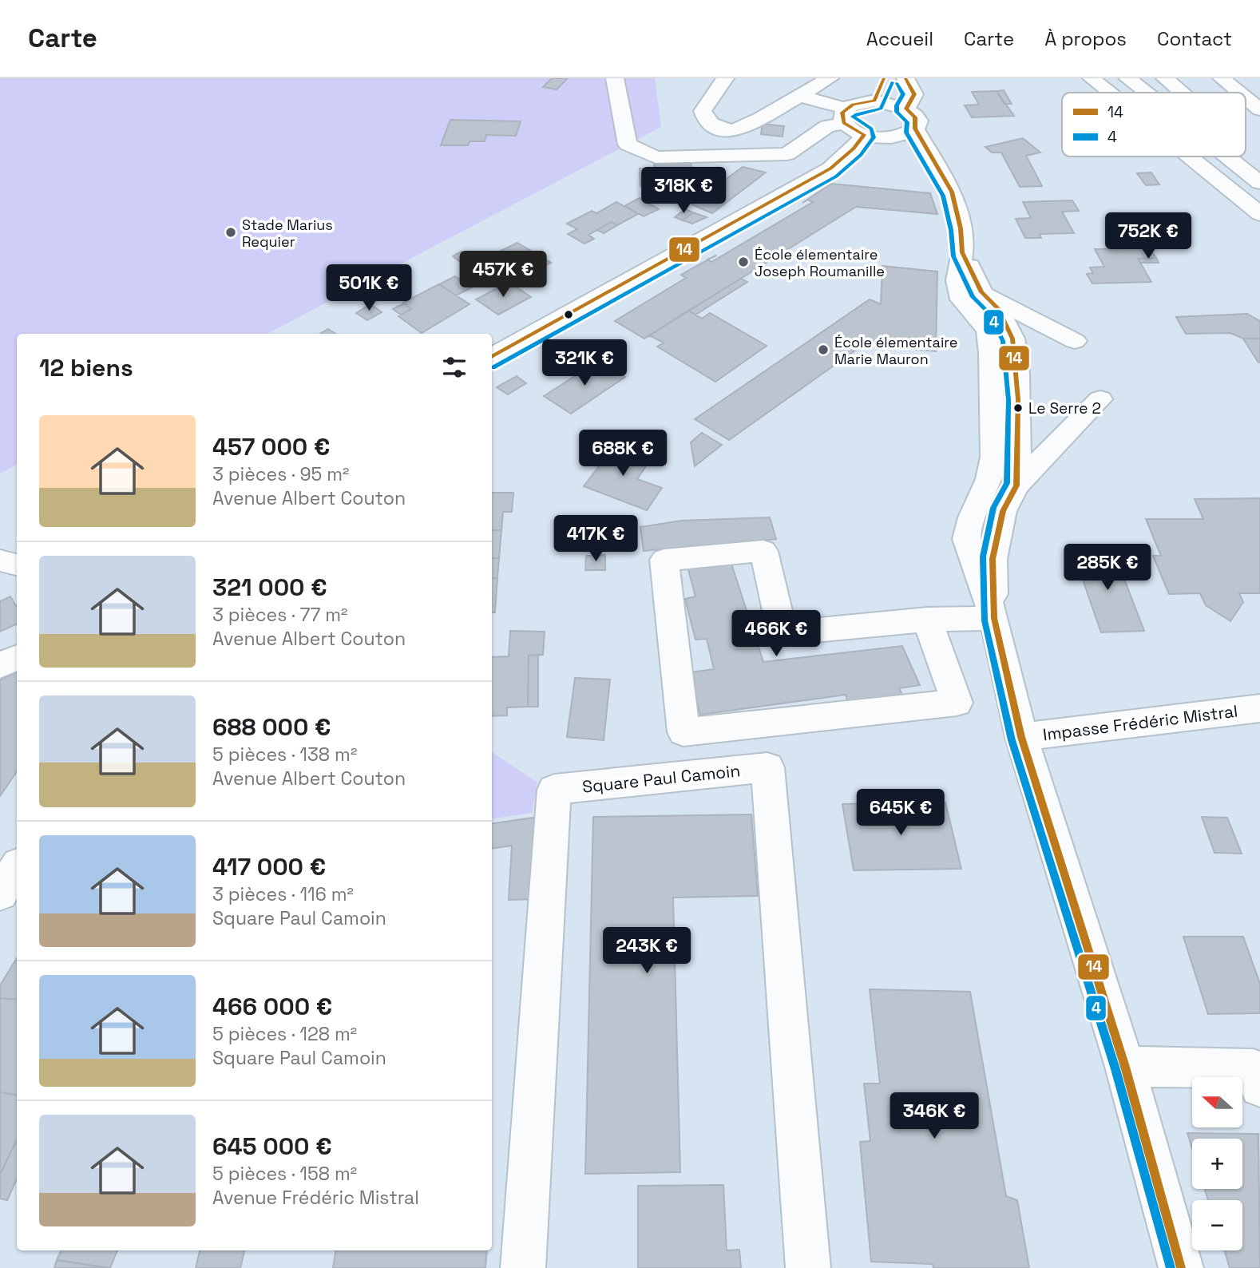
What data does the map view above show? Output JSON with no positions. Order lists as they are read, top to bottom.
{
  "streets": {
    "main road": ["Impasse Frédéric Mistral", "Square Paul Camoin"]
  },
  "places": [
    "Stade Marius Requier",
    "École élementaire Joseph Roumanille",
    "École élementaire Marie Mauron",
    "Le Serre 2"
  ],
  "lines": ["transit line 14", "transit line 4"],
  "legend": ["14", "4"],
  "north": "left",
  "page": {
    "header": "Carte",
    "nav": [
      "Accueil",
      "Carte",
      "À propos",
      "Contact"
    ],
    "price": [
      "318K €",
      "752K €",
      "457K €",
      "501K €",
      "321K €",
      "688K €",
      "417K €",
      "285K €",
      "466K €",
      "645K €",
      "243K €",
      "346K €"
    ],
    "heading": "12 biens",
    "list": [
      {
        "name": "457 000 €",
        "note": "3 pièces · 95 m² · Avenue Albert Couton"
      },
      {
        "name": "321 000 €",
        "note": "3 pièces · 77 m² · Avenue Albert Couton"
      },
      {
        "name": "688 000 €",
        "note": "5 pièces · 138 m² · Avenue Albert Couton"
      },
      {
        "name": "417 000 €",
        "note": "3 pièces · 116 m² · Square Paul Camoin"
      },
      {
        "name": "466 000 €",
        "note": "5 pièces · 128 m² · Square Paul Camoin"
      },
      {
        "name": "645 000 €",
        "note": "5 pièces · 158 m² · Avenue Frédéric Mistral"
      }
    ],
    "map_buttons": ["+", "−"]
  }
}
